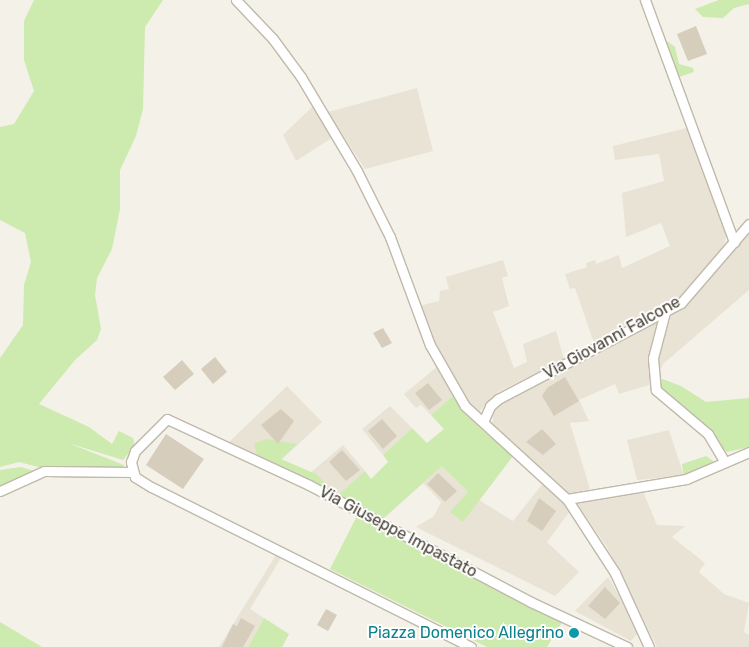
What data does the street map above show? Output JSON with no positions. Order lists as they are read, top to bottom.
{
  "streets": {
    "street": ["Via Giovanni Falcone", "Via Giuseppe Impastato"]
  },
  "places": ["Piazza Domenico Allegrino"]
}
